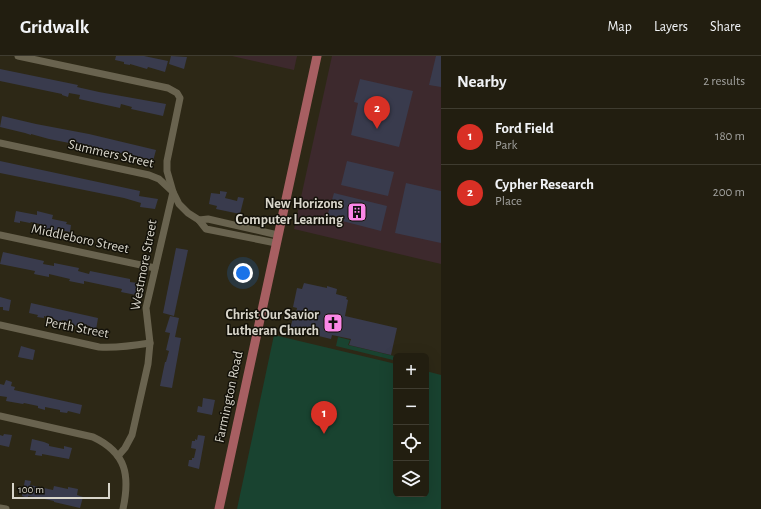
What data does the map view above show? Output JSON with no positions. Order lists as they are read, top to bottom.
{
  "streets": {
    "main road": ["Farmington Road"],
    "street": [
      "Summers Street",
      "Middleboro Street",
      "Westmore Street",
      "Perth Street"
    ]
  },
  "crossings": [
    ["Summers Street", "Westmore Street"],
    ["Summers Street", "Farmington Road"],
    ["Middleboro Street", "Westmore Street"],
    ["Westmore Street", "Perth Street"]
  ],
  "places": {
    "building": ["New Horizons Computer Learning"],
    "church": ["Christ Our Savior Lutheran Church"]
  },
  "scale_bar": "100 m",
  "page": {
    "header": "Gridwalk",
    "nav": ["Map", "Layers", "Share"],
    "heading": ["Nearby", "2 results"],
    "pins": ["2", "1"],
    "list": [
      {
        "mark": "1",
        "name": "Ford Field",
        "note": "Park",
        "value": "180 m"
      },
      {
        "mark": "2",
        "name": "Cypher Research",
        "note": "Place",
        "value": "200 m"
      }
    ],
    "map_buttons": ["+", "−"],
    "scale": "100 m"
  }
}
